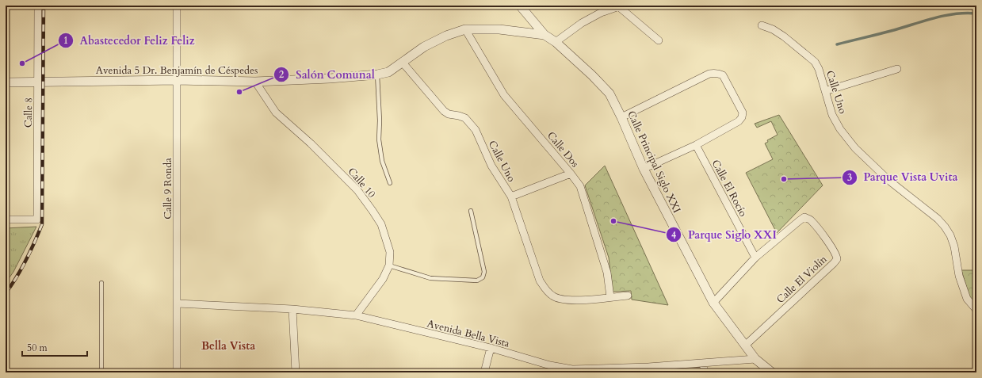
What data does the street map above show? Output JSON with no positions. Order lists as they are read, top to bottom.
{
  "streets": {
    "street": [
      "Avenida 5 Dr. Benjamín de Céspedes",
      "Calle Uno",
      "Calle 8",
      "Calle Dos",
      "Calle Principal Siglo XXI",
      "Calle 10",
      "Calle El Rocío",
      "Calle 9 Ronda",
      "Calle El Violín",
      "Avenida Bella Vista"
    ]
  },
  "crossings": [
    ["Avenida 5 Dr. Benjamín de Céspedes", "Calle Uno"],
    ["Avenida 5 Dr. Benjamín de Céspedes", "Calle 8"],
    ["Avenida 5 Dr. Benjamín de Céspedes", "Calle Dos"],
    ["Avenida 5 Dr. Benjamín de Céspedes", "Calle Principal Siglo XXI"],
    ["Avenida 5 Dr. Benjamín de Céspedes", "Calle 10"],
    ["Avenida 5 Dr. Benjamín de Céspedes", "Calle 9 Ronda"],
    ["Calle Uno", "Calle Dos"],
    ["Calle Principal Siglo XXI", "Calle El Violín"],
    ["Calle Principal Siglo XXI", "Avenida Bella Vista"],
    ["Calle 10", "Avenida Bella Vista"],
    ["Calle El Rocío", "Calle El Violín"],
    ["Calle 9 Ronda", "Avenida Bella Vista"]
  ],
  "districts": ["Bella Vista"],
  "places": [
    "Abastecedor Feliz Feliz",
    "Salón Comunal",
    "Parque Vista Uvita",
    "Parque Siglo XXI"
  ],
  "scale_bar": "50 m"
}
